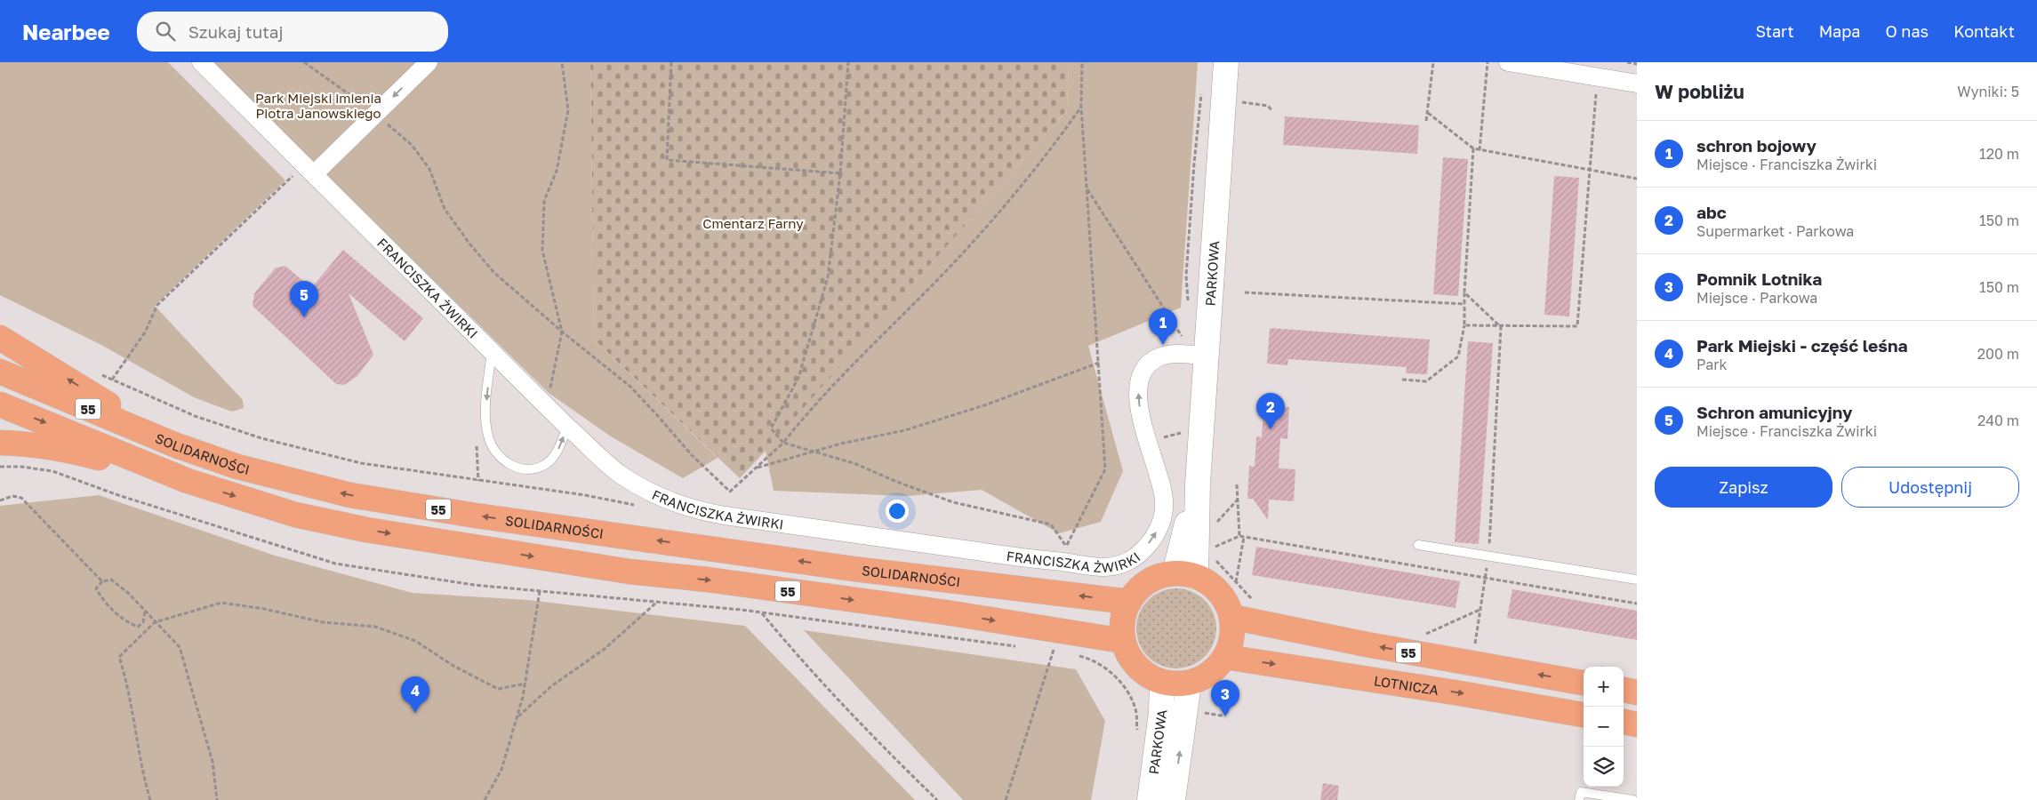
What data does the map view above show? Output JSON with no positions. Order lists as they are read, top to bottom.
{
  "streets": {
    "main road": ["55", "SOLIDARNOŚCI", "LOTNICZA"],
    "street": ["PARKOWA", "FRANCISZKA ŻWIRKI"]
  },
  "crossings": [
    ["PARKOWA", "FRANCISZKA ŻWIRKI"],
    ["PARKOWA", "55"],
    ["PARKOWA", "SOLIDARNOŚCI"],
    ["PARKOWA", "LOTNICZA"],
    ["55", "SOLIDARNOŚCI"],
    ["55", "LOTNICZA"],
    ["SOLIDARNOŚCI", "LOTNICZA"]
  ],
  "parks": ["Park Miejski imienia Piotra Janowskiego", "Cmentarz Farny"],
  "page": {
    "header": "Nearbee",
    "search": "Szukaj tutaj",
    "nav": [
      "Start",
      "Mapa",
      "O nas",
      "Kontakt"
    ],
    "heading": ["W pobliżu", "Wyniki: 5"],
    "list": [
      {
        "mark": "1",
        "name": "schron bojowy",
        "note": "Miejsce · Franciszka Żwirki",
        "value": "120 m"
      },
      {
        "mark": "2",
        "name": "abc",
        "note": "Supermarket · Parkowa",
        "value": "150 m"
      },
      {
        "mark": "3",
        "name": "Pomnik Lotnika",
        "note": "Miejsce · Parkowa",
        "value": "150 m"
      },
      {
        "mark": "4",
        "name": "Park Miejski - część leśna",
        "note": "Park",
        "value": "200 m"
      },
      {
        "mark": "5",
        "name": "Schron amunicyjny",
        "note": "Miejsce · Franciszka Żwirki",
        "value": "240 m"
      }
    ],
    "pins": [
      "5",
      "1",
      "2",
      "4",
      "3"
    ],
    "buttons": ["Zapisz", "Udostępnij"],
    "map_buttons": ["+", "−"]
  }
}
